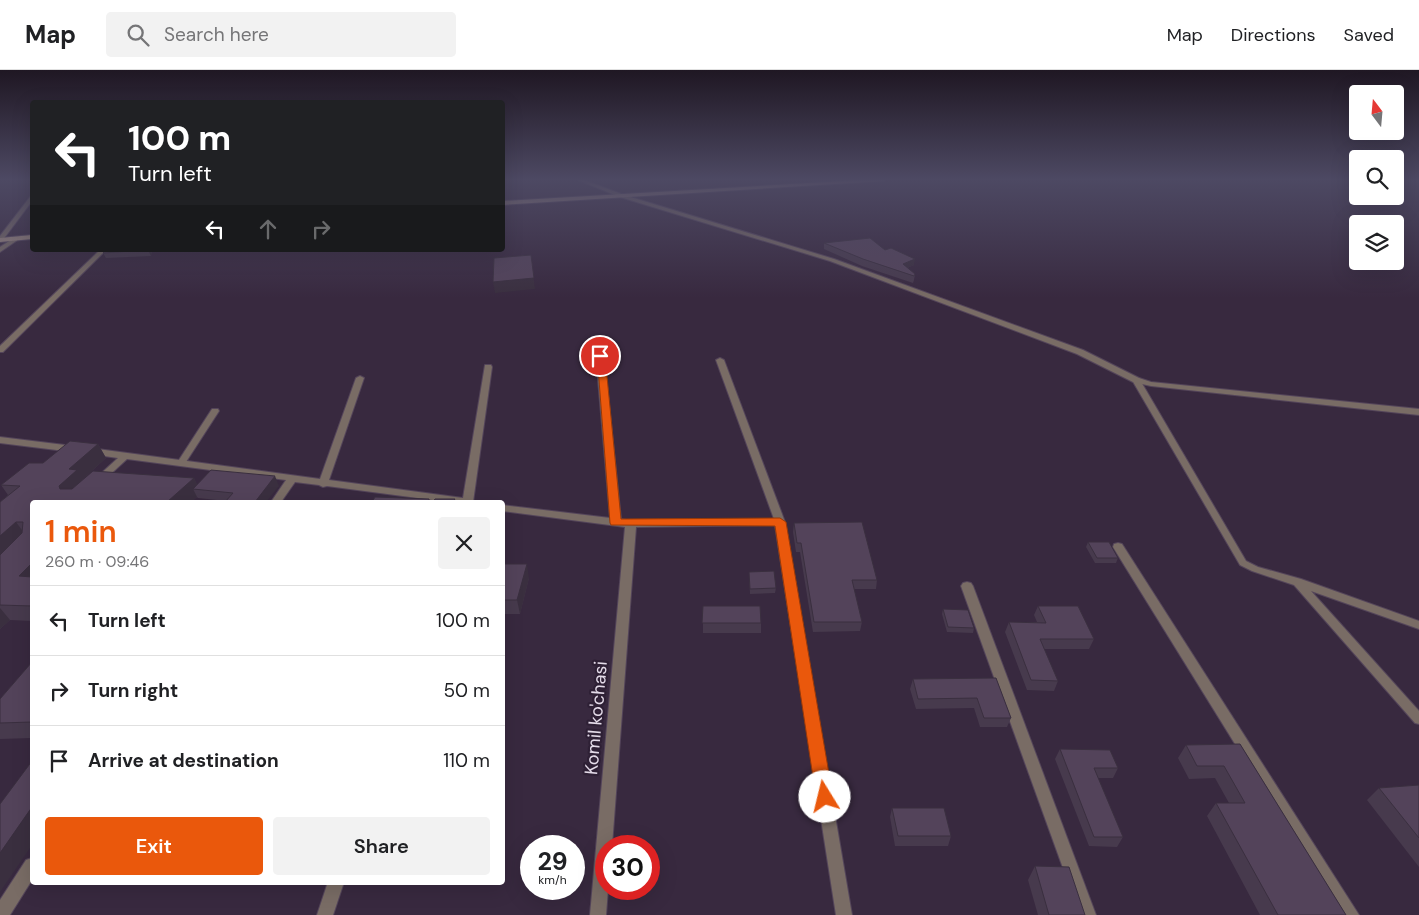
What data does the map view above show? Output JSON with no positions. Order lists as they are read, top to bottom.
{
  "streets": {
    "street": ["Komil ko'chasi"]
  },
  "north": "top",
  "page": {
    "header": "Map",
    "search": "Search here",
    "nav": ["Map", "Directions", "Saved"],
    "turn": ["100 m", "Turn left"],
    "heading": ["1 min", "260 m · 09:46"],
    "list": [
      {
        "name": "Turn left",
        "value": "100 m"
      },
      {
        "name": "Turn right",
        "value": "50 m"
      },
      {
        "name": "Arrive at destination",
        "value": "110 m"
      }
    ],
    "buttons": ["Exit", "Share"],
    "speed": "29 km/h",
    "limit": "30"
  }
}
